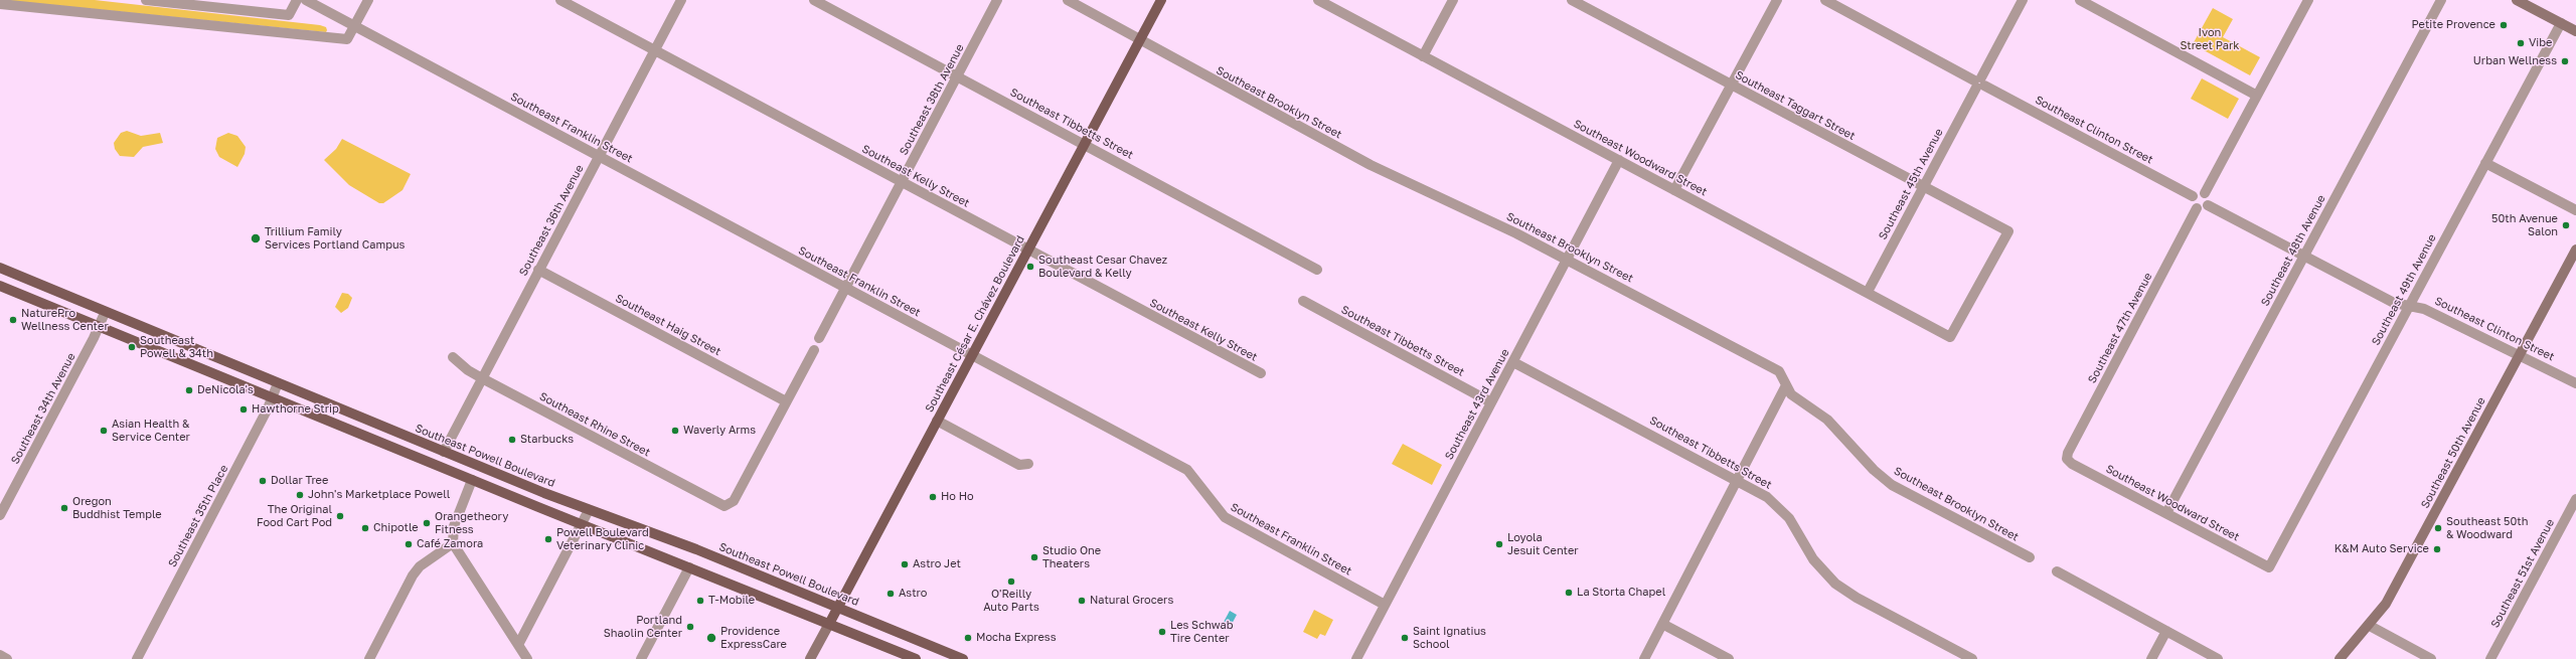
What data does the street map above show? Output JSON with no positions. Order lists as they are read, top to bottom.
{
  "streets": {
    "main road": ["Southeast César E. Chávez Boulevard", "Southeast 50th Avenue", "Southeast Powell Boulevard"],
    "street": [
      "Southeast 38th Avenue",
      "Southeast Brooklyn Street",
      "Southeast Taggart Street",
      "Southeast Tibbetts Street",
      "Southeast Franklin Street",
      "Southeast Clinton Street",
      "Southeast Woodward Street",
      "Southeast Kelly Street",
      "Southeast 45th Avenue",
      "Southeast 36th Avenue",
      "Southeast 48th Avenue",
      "Southeast 49th Avenue",
      "Southeast Haig Street",
      "Southeast 47th Avenue",
      "Southeast 43rd Avenue",
      "Southeast 34th Avenue",
      "Southeast Rhine Street",
      "Southeast 35th Place",
      "Southeast 51st Avenue"
    ]
  },
  "crossings": [
    ["Southeast 38th Avenue", "Southeast Tibbetts Street"],
    ["Southeast 38th Avenue", "Southeast Franklin Street"],
    ["Southeast 38th Avenue", "Southeast Kelly Street"],
    ["Southeast Brooklyn Street", "Southeast César E. Chávez Boulevard"],
    ["Southeast Brooklyn Street", "Southeast 43rd Avenue"],
    ["Southeast Taggart Street", "Southeast Woodward Street"],
    ["Southeast Taggart Street", "Southeast 45th Avenue"],
    ["Southeast Tibbetts Street", "Southeast César E. Chávez Boulevard"],
    ["Southeast Tibbetts Street", "Southeast 43rd Avenue"],
    ["Southeast Franklin Street", "Southeast 36th Avenue"],
    ["Southeast Franklin Street", "Southeast César E. Chávez Boulevard"],
    ["Southeast Franklin Street", "Southeast 43rd Avenue"],
    ["Southeast Clinton Street", "Southeast 45th Avenue"],
    ["Southeast Clinton Street", "Southeast 48th Avenue"],
    ["Southeast Clinton Street", "Southeast 49th Avenue"],
    ["Southeast Clinton Street", "Southeast 47th Avenue"],
    ["Southeast Clinton Street", "Southeast 50th Avenue"],
    ["Southeast Woodward Street", "Southeast 45th Avenue"],
    ["Southeast Woodward Street", "Southeast 48th Avenue"],
    ["Southeast Woodward Street", "Southeast 49th Avenue"],
    ["Southeast Woodward Street", "Southeast 47th Avenue"],
    ["Southeast Woodward Street", "Southeast 43rd Avenue"],
    ["Southeast Kelly Street", "Southeast 36th Avenue"],
    ["Southeast Kelly Street", "Southeast César E. Chávez Boulevard"],
    ["Southeast 36th Avenue", "Southeast Haig Street"],
    ["Southeast 36th Avenue", "Southeast Rhine Street"],
    ["Southeast 36th Avenue", "Southeast Powell Boulevard"],
    ["Southeast César E. Chávez Boulevard", "Southeast Powell Boulevard"],
    ["Southeast Haig Street", "Southeast Rhine Street"],
    ["Southeast 34th Avenue", "Southeast Powell Boulevard"],
    ["Southeast Powell Boulevard", "Southeast 35th Place"]
  ],
  "parks": ["Ivon Street Park"],
  "places": [
    "Petite Provence",
    "Vibe",
    "Urban Wellness",
    "50th Avenue Salon",
    "Trillium Family Services Portland Campus",
    "Southeast Cesar Chavez Boulevard & Kelly",
    "NaturePro Wellness Center",
    "Southeast Powell & 34th",
    "DeNicola's",
    "Hawthorne Strip",
    "Asian Health & Service Center",
    "Waverly Arms",
    "Starbucks",
    "Dollar Tree",
    "John's Marketplace Powell",
    "Ho Ho",
    "Oregon Buddhist Temple",
    "The Original Food Cart Pod",
    "Orangetheory Fitness",
    "Chipotle",
    "Southeast 50th & Woodward",
    "Powell Boulevard Veterinary Clinic",
    "Café Zamora",
    "Loyola Jesuit Center",
    "K&M Auto Service",
    "Studio One Theaters",
    "Astro Jet",
    "O'Reilly Auto Parts",
    "La Storta Chapel",
    "Astro",
    "T-Mobile",
    "Natural Grocers",
    "Portland Shaolin Center",
    "Les Schwab Tire Center",
    "Providence ExpressCare",
    "Mocha Express",
    "Saint Ignatius School"
  ]
}
